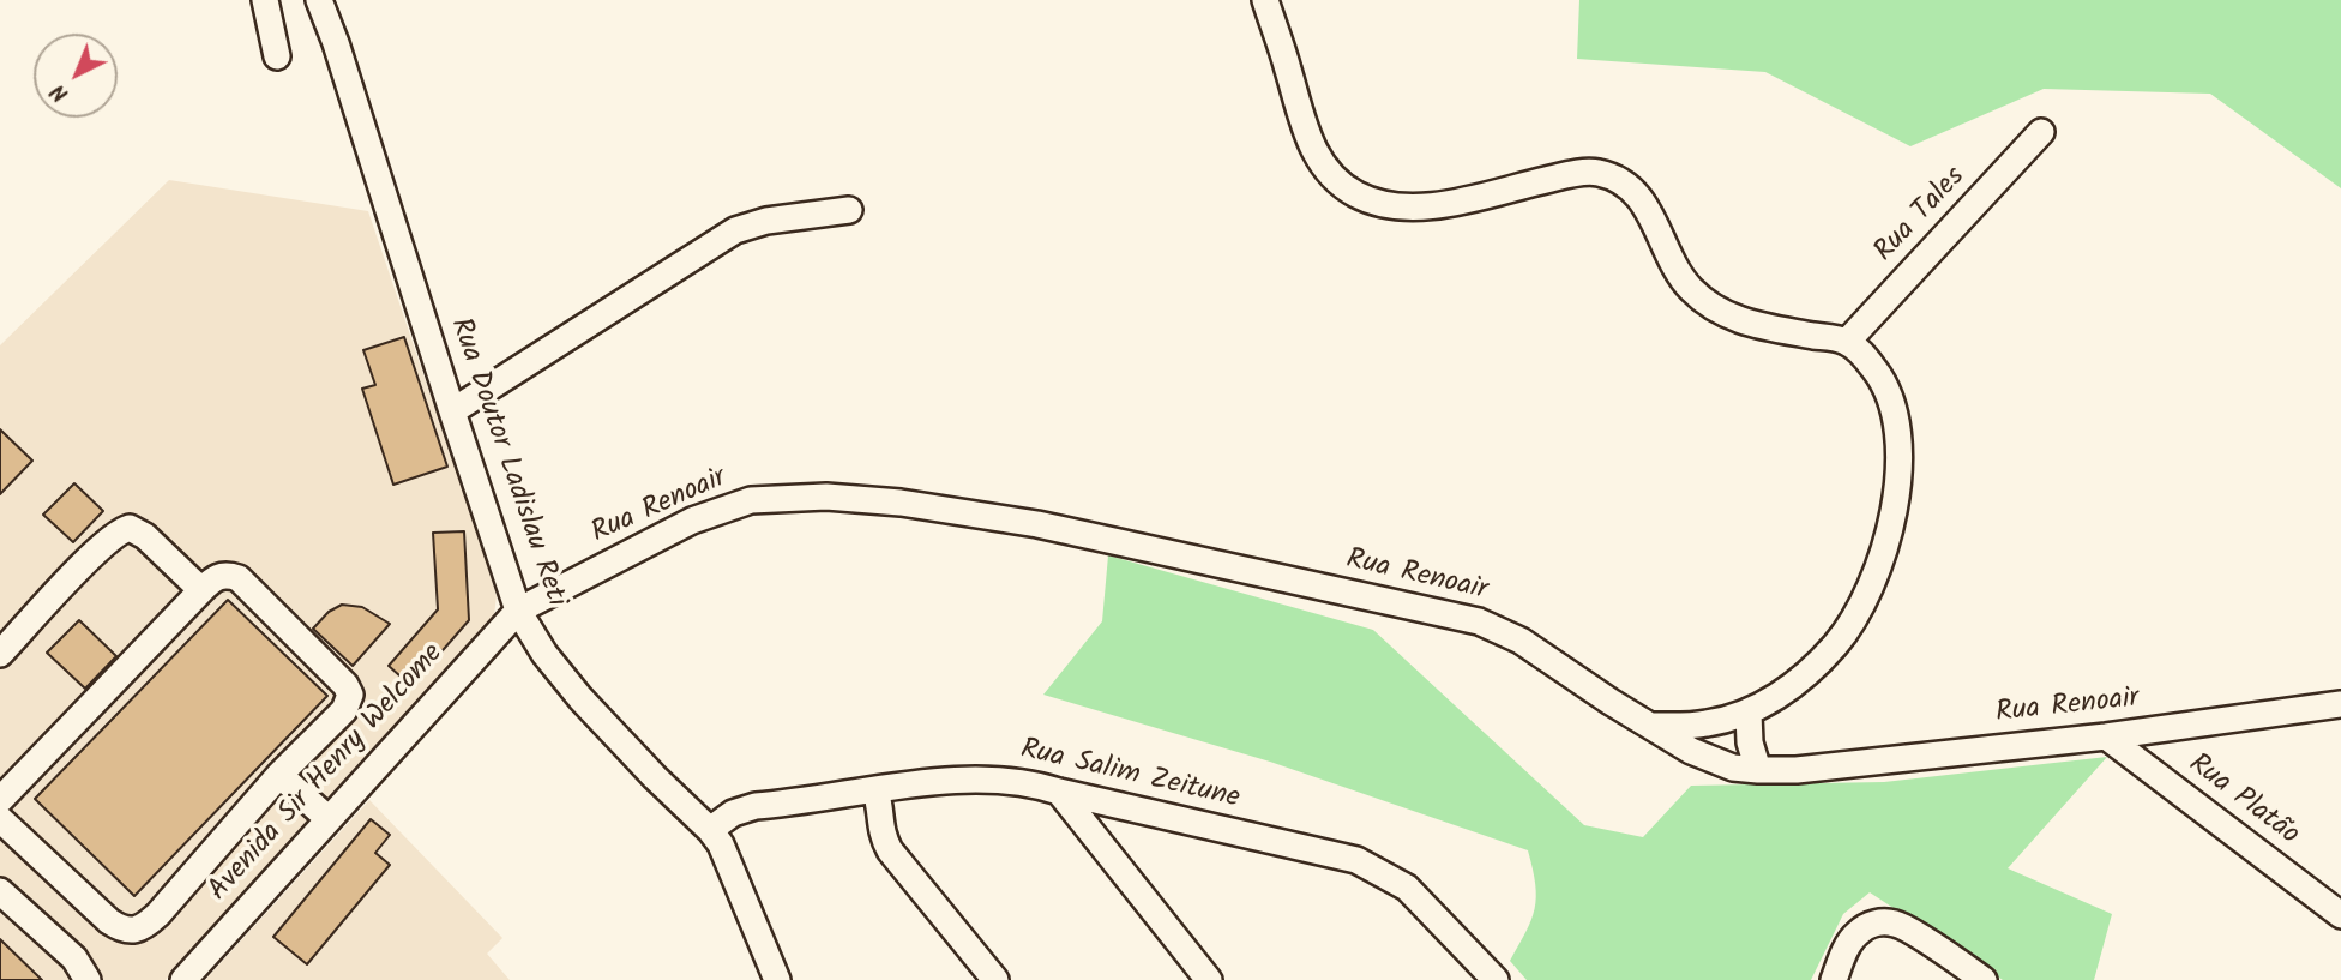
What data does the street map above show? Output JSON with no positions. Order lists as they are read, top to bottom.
{
  "streets": {
    "street": [
      "Rua Tales",
      "Rua Doutor Ladislau Reti",
      "Rua Renoair",
      "Avenida Sir Henry Welcome",
      "Rua Salim Zeitune",
      "Rua Platão"
    ]
  },
  "crossings": [
    ["Rua Doutor Ladislau Reti", "Rua Renoair"],
    ["Rua Doutor Ladislau Reti", "Avenida Sir Henry Welcome"],
    ["Rua Doutor Ladislau Reti", "Rua Salim Zeitune"],
    ["Rua Renoair", "Avenida Sir Henry Welcome"],
    ["Rua Renoair", "Rua Platão"]
  ],
  "north": "bottom left"
}
